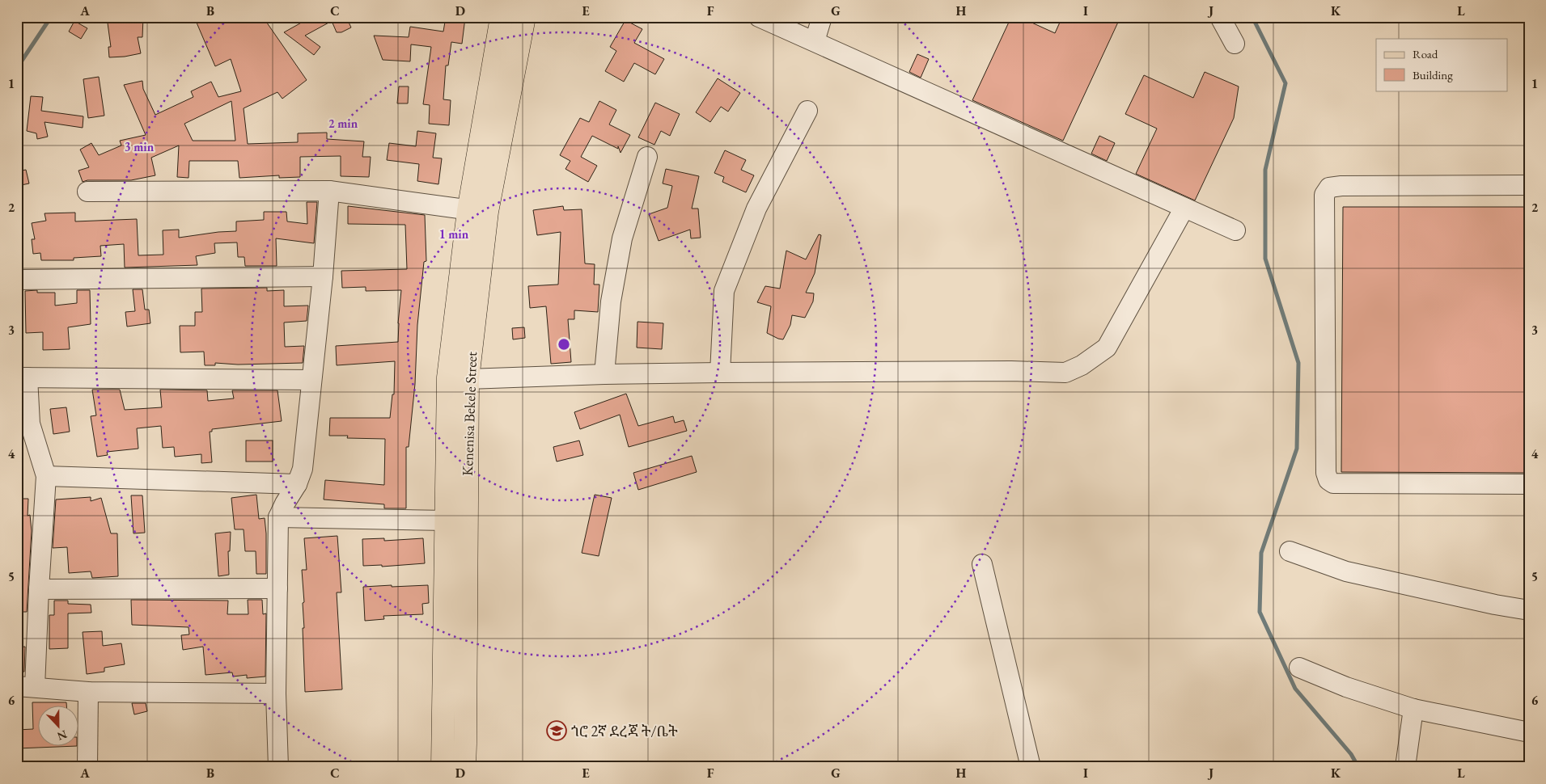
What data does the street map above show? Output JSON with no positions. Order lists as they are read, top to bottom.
{
  "streets": {
    "main road": ["Kenenisa Bekele Street"]
  },
  "places": {
    "school or university": ["ጎሮ 2ኛ ደረጃ ት/ቤት"]
  },
  "legend": ["Road", "Building"],
  "north": "bottom",
  "grid": {
    "columns": [
      "A",
      "B",
      "C",
      "D",
      "E",
      "F",
      "G",
      "H",
      "I",
      "J",
      "K",
      "L"
    ],
    "rows": [
      "1",
      "2",
      "3",
      "4",
      "5",
      "6"
    ]
  },
  "rings": ["2 min", "3 min", "1 min"]
}
